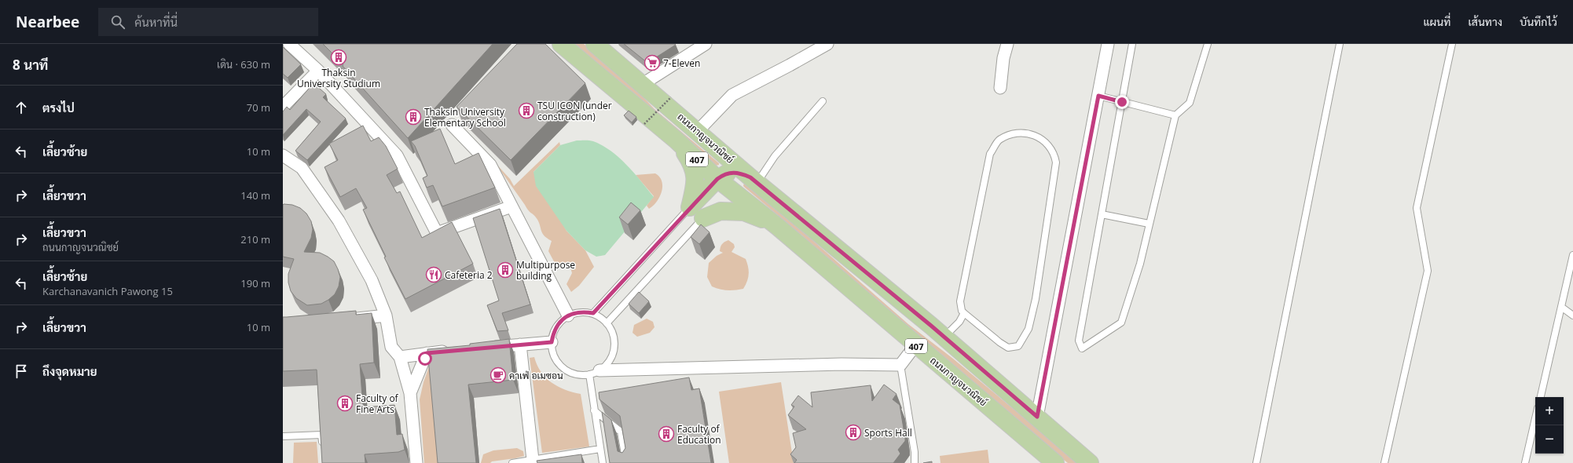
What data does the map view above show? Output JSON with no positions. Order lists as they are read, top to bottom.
{
  "streets": {
    "main road": ["ถนนกาญจนวณิชย์", "407"]
  },
  "places": {
    "building": [
      "Thaksin University Studium",
      "TSU ICON (under construction)",
      "Thaksin University Elementary School",
      "Multipurpose building",
      "Faculty of Fine Arts",
      "Sports Hall",
      "Faculty of Education"
    ],
    "supermarket": ["7-Eleven"],
    "restaurant": ["Cafeteria 2"],
    "cafe": ["คาเฟ่ อเมซอน"]
  },
  "page": {
    "header": "Nearbee",
    "search": "ค้นหาที่นี่",
    "nav": ["แผนที่", "เส้นทาง", "บันทึกไว้"],
    "heading": ["8 นาที", "เดิน · 630 m"],
    "list": [
      ["ตรงไป", "70 m"],
      ["เลี้ยวซ้าย", "10 m"],
      ["เลี้ยวขวา", "140 m"],
      ["เลี้ยวขวา", "ถนนกาญจนวณิชย์", "210 m"],
      ["เลี้ยวซ้าย", "Karchanavanich Pawong 15", "190 m"],
      ["เลี้ยวขวา", "10 m"],
      "ถึงจุดหมาย"
    ],
    "map_buttons": ["+", "−"]
  }
}
